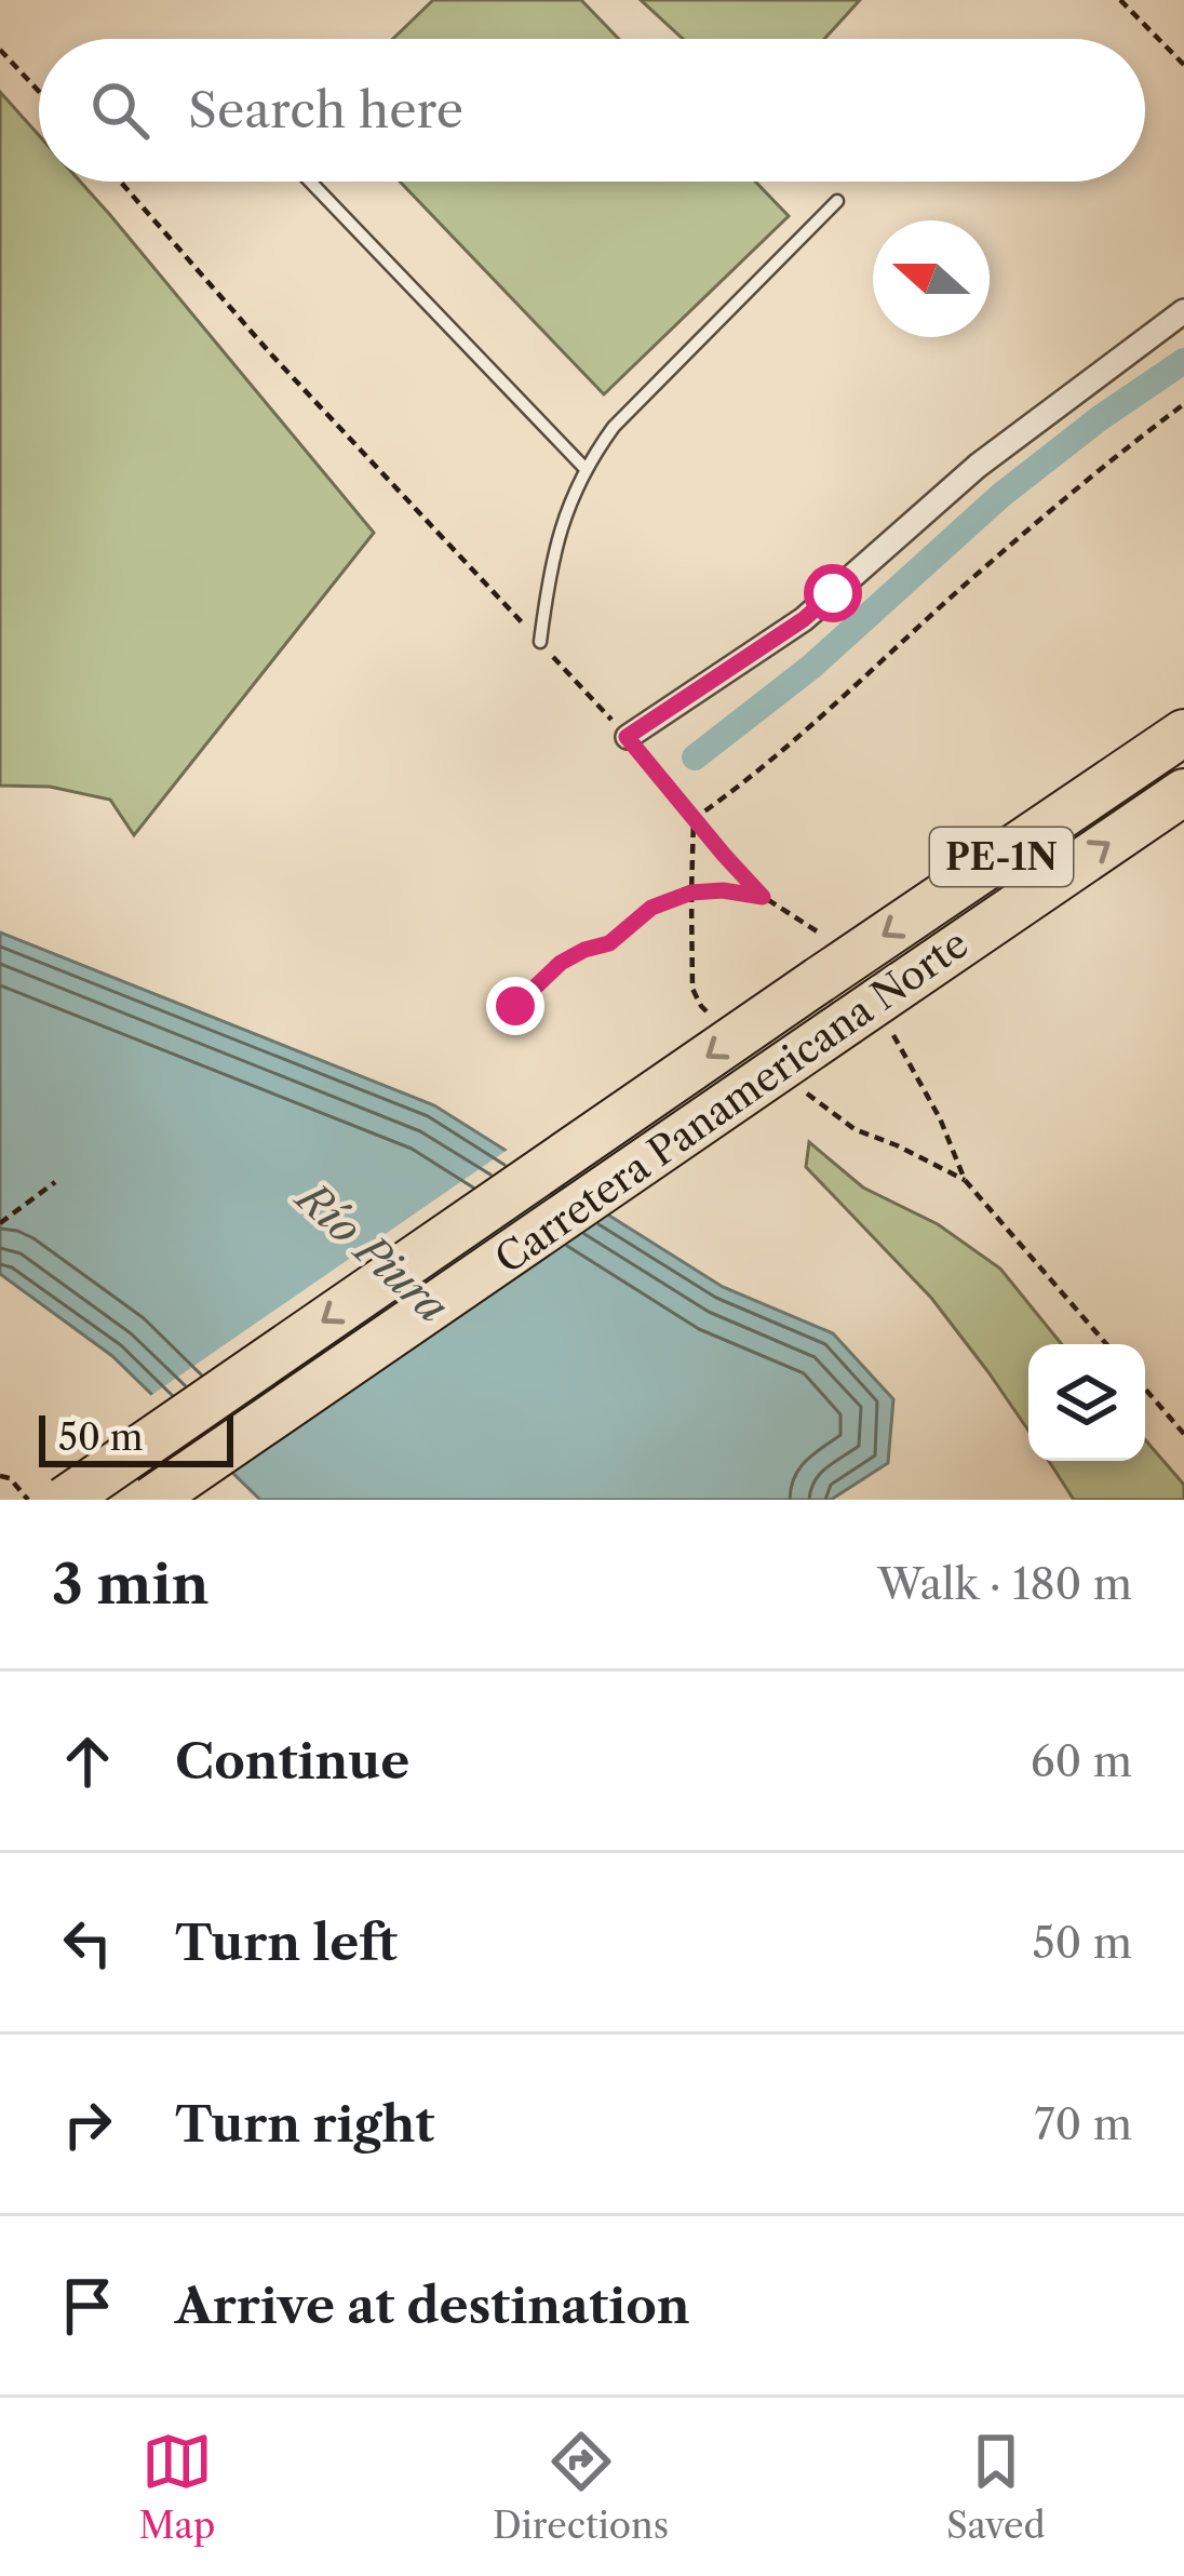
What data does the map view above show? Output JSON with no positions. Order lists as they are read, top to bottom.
{
  "streets": {
    "highway": ["PE-1N", "Carretera Panamericana Norte"]
  },
  "water": ["Río Piura"],
  "scale_bar": "50 m",
  "north": "left",
  "page": {
    "search": "Search here",
    "scale": "50 m",
    "heading": ["3 min", "Walk · 180 m"],
    "list": [
      ["Continue", "60 m"],
      ["Turn left", "50 m"],
      ["Turn right", "70 m"],
      "Arrive at destination"
    ],
    "nav": ["Map", "Directions", "Saved"]
  }
}
